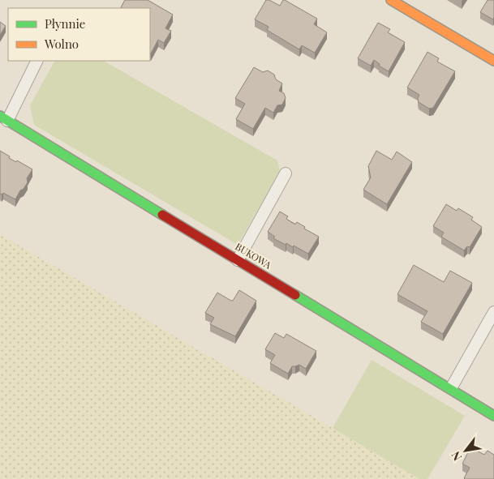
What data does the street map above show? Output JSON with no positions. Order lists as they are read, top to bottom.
{
  "streets": {
    "street": ["BUKOWA"]
  },
  "legend": ["Płynnie", "Wolno"],
  "north": "bottom left"
}
